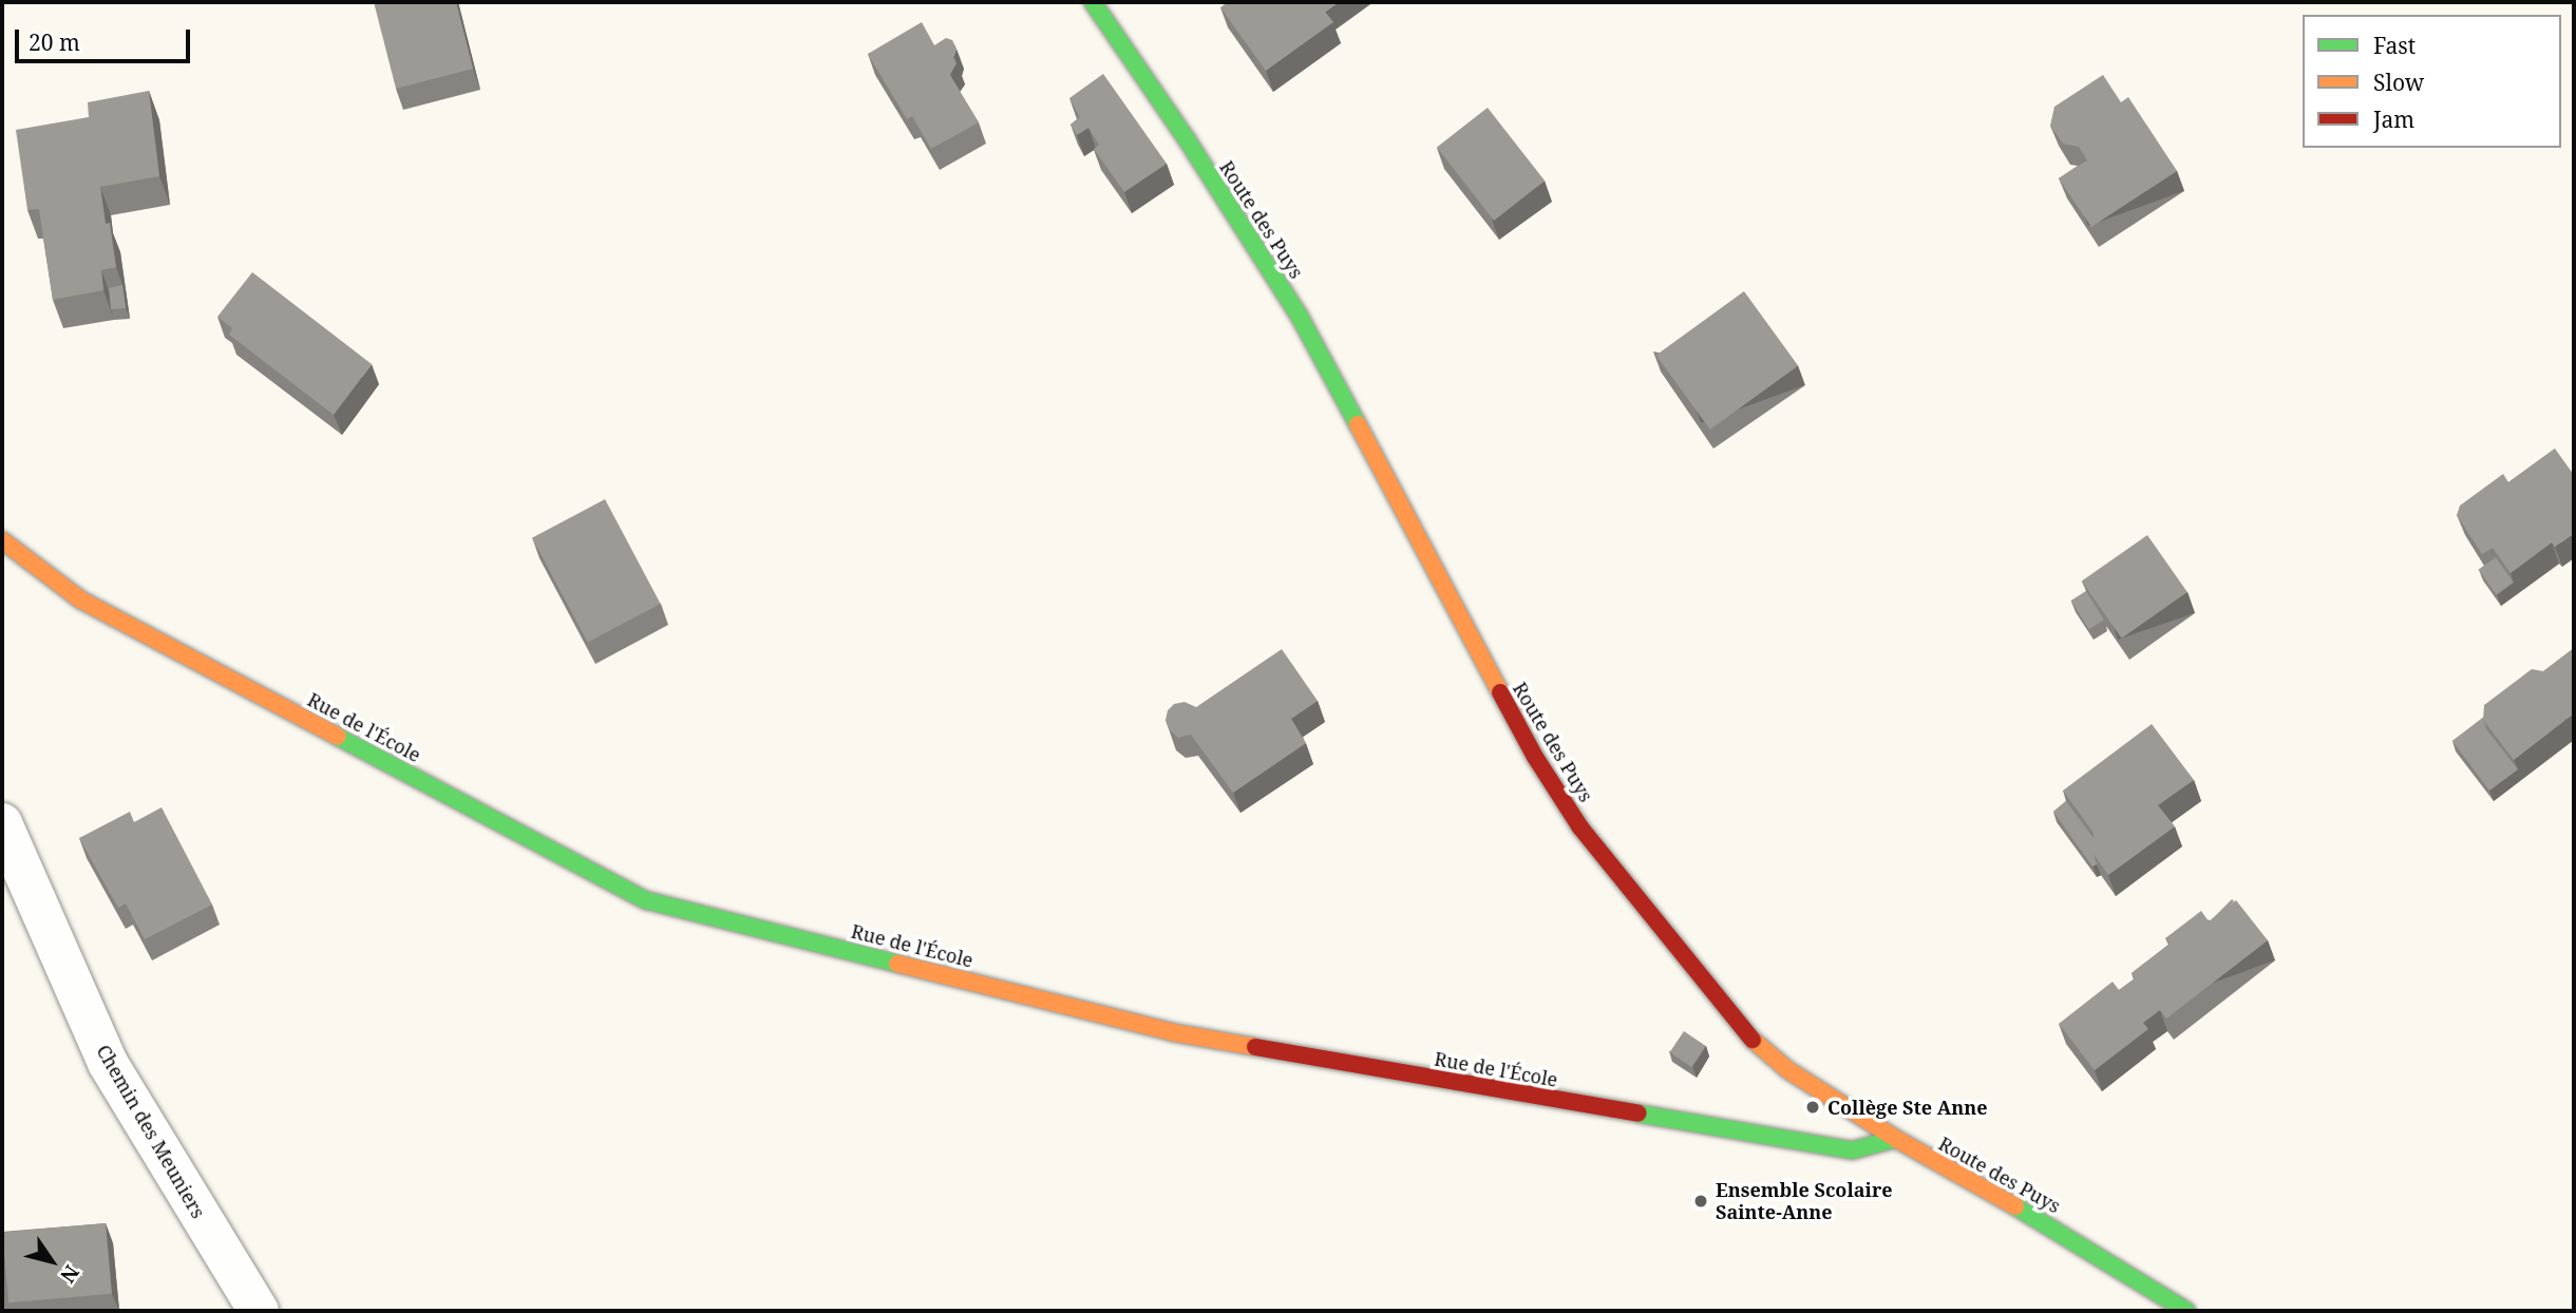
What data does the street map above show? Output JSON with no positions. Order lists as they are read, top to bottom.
{
  "streets": {
    "street": ["Route des Puys", "Rue de l'École", "Chemin des Meuniers"]
  },
  "crossings": [
    ["Route des Puys", "Rue de l'École"]
  ],
  "places": ["Collège Ste Anne", "Ensemble Scolaire Sainte-Anne"],
  "legend": ["Fast", "Slow", "Jam"],
  "scale_bar": "20 m",
  "north": "bottom right"
}
